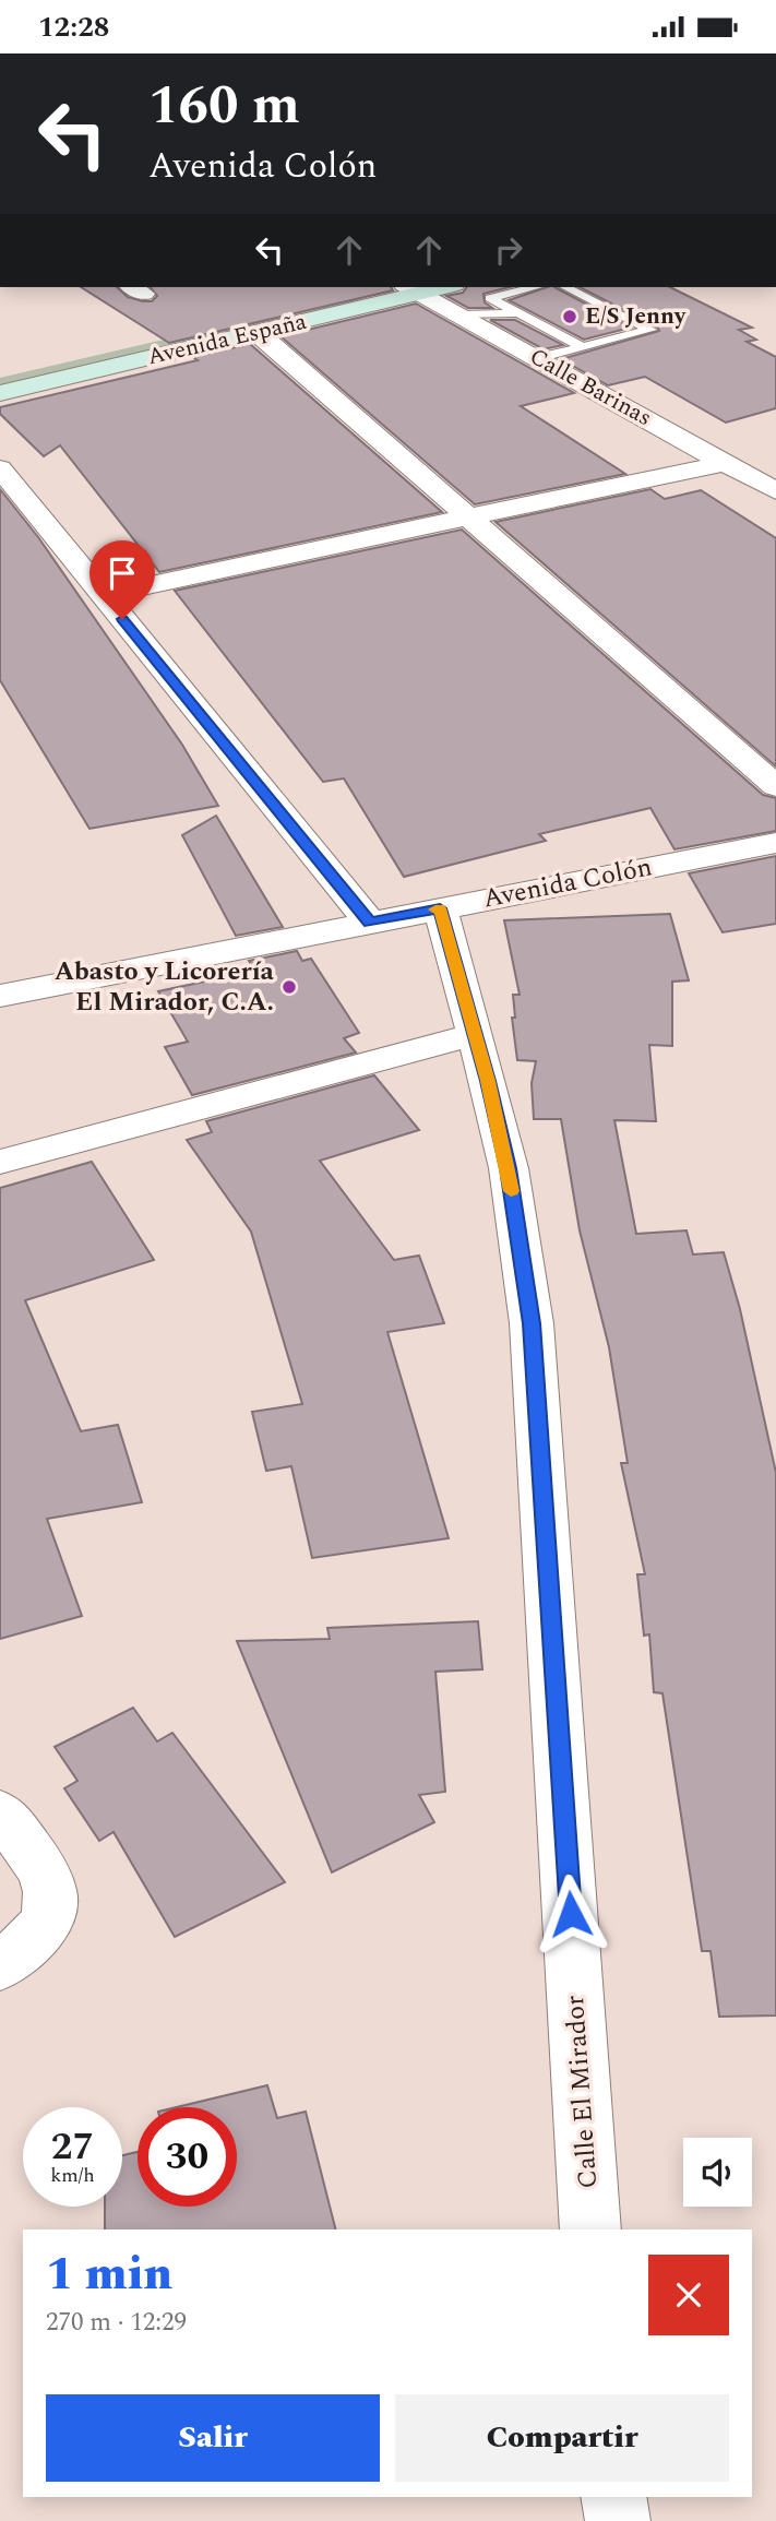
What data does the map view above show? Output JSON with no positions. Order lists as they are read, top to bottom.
{
  "streets": {
    "main road": ["Avenida España"],
    "street": ["Calle Barinas", "Avenida Colón", "Calle El Mirador"]
  },
  "crossings": [
    ["Avenida España", "Calle Barinas"],
    ["Avenida Colón", "Calle El Mirador"]
  ],
  "places": ["E/S Jenny", "Abasto y Licorería El Mirador, C.A."],
  "page": {
    "status": "12:28",
    "turn": ["160 m", "Avenida Colón"],
    "speed": "27 km/h",
    "limit": "30",
    "heading": ["1 min", "270 m · 12:29"],
    "buttons": ["Salir", "Compartir"]
  }
}
